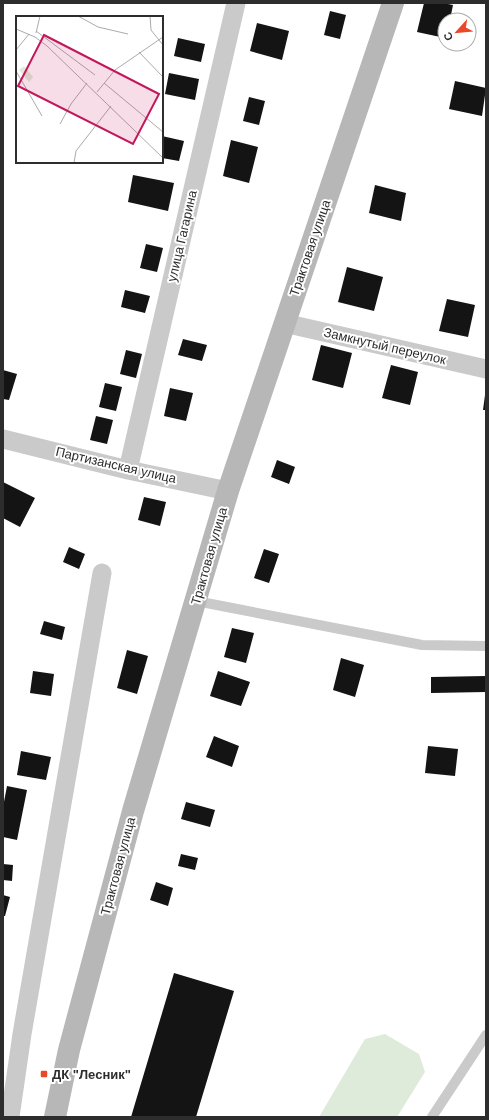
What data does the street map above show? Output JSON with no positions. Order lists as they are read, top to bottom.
{
  "streets": {
    "street": [
      "улица Гагарина",
      "Трактовая улица",
      "Замкнутый переулок",
      "Партизанская улица"
    ]
  },
  "crossings": [
    ["улица Гагарина", "Партизанская улица"],
    ["Трактовая улица", "Замкнутый переулок"],
    ["Трактовая улица", "Партизанская улица"]
  ],
  "places": {
    "transit": ["ДК \"Лесник\""]
  },
  "north": "bottom left"
}
